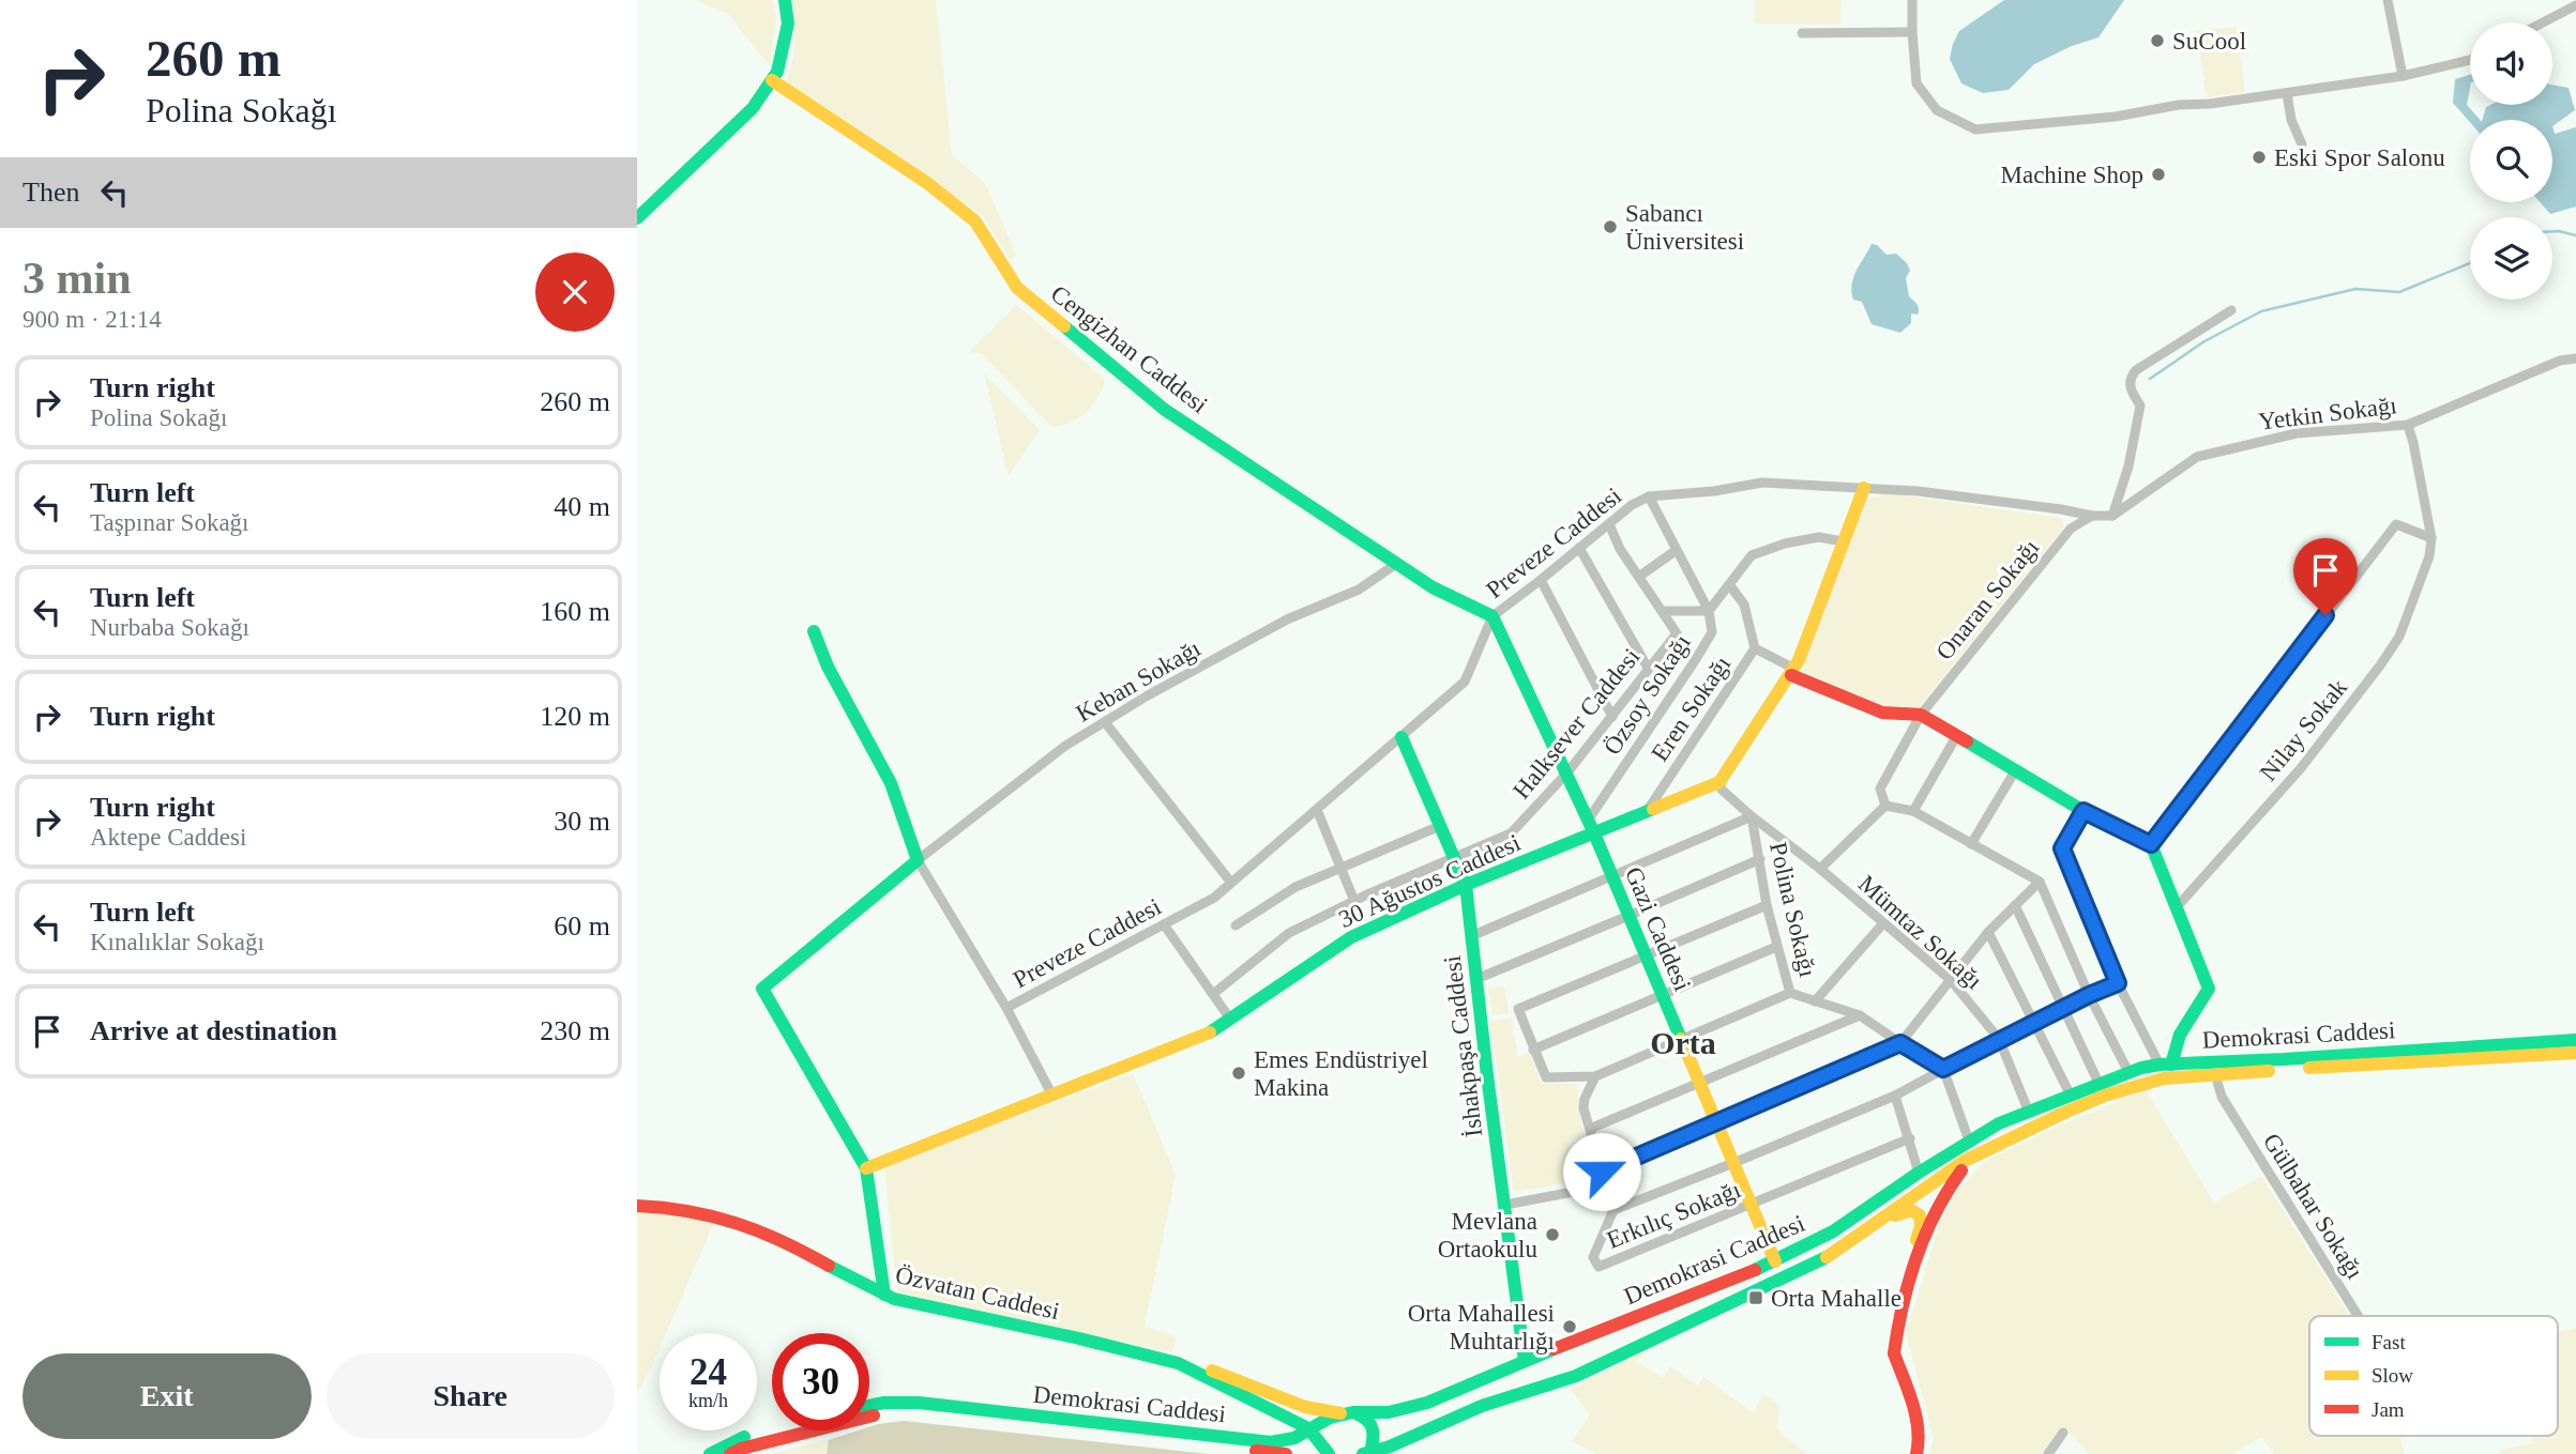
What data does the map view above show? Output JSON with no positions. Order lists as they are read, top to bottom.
{
  "streets": {
    "main road": [
      "Cengizhan Caddesi",
      "30 Ağustos Caddesi",
      "Gazi Caddesi",
      "Demokrasi Caddesi",
      "İshakpaşa Caddesi",
      "Özvatan Caddesi"
    ],
    "street": [
      "Yetkin Sokağı",
      "Preveze Caddesi",
      "Onaran Sokağı",
      "Keban Sokağı",
      "Özsoy Sokağı",
      "Eren Sokağı",
      "Halksever Caddesi",
      "Nilay Sokak",
      "Polina Sokağı",
      "Mümtaz Sokağı",
      "Gülbahar Sokağı",
      "Erkılıç Sokağı"
    ]
  },
  "crossings": [
    ["Cengizhan Caddesi", "Preveze Caddesi"],
    ["Cengizhan Caddesi", "Keban Sokağı"],
    ["Cengizhan Caddesi", "Gazi Caddesi"],
    ["Yetkin Sokağı", "Nilay Sokak"],
    ["Preveze Caddesi", "Onaran Sokağı"],
    ["Preveze Caddesi", "Halksever Caddesi"],
    ["Preveze Caddesi", "Gazi Caddesi"],
    ["Preveze Caddesi", "İshakpaşa Caddesi"],
    ["Özsoy Sokağı", "Eren Sokağı"],
    ["Özsoy Sokağı", "30 Ağustos Caddesi"],
    ["Özsoy Sokağı", "Gazi Caddesi"],
    ["Eren Sokağı", "30 Ağustos Caddesi"],
    ["Halksever Caddesi", "Gazi Caddesi"],
    ["Halksever Caddesi", "İshakpaşa Caddesi"],
    ["30 Ağustos Caddesi", "Polina Sokağı"],
    ["30 Ağustos Caddesi", "Gazi Caddesi"],
    ["30 Ağustos Caddesi", "İshakpaşa Caddesi"],
    ["Polina Sokağı", "Mümtaz Sokağı"],
    ["Gazi Caddesi", "Demokrasi Caddesi"],
    ["Gazi Caddesi", "Erkılıç Sokağı"],
    ["Mümtaz Sokağı", "Demokrasi Caddesi"],
    ["Demokrasi Caddesi", "İshakpaşa Caddesi"],
    ["Demokrasi Caddesi", "Gülbahar Sokağı"],
    ["Demokrasi Caddesi", "Özvatan Caddesi"]
  ],
  "districts": ["Orta"],
  "places": {
    "other": [
      "SuCool",
      "Eski Spor Salonu",
      "Machine Shop",
      "Sabancı Üniversitesi",
      "Emes Endüstriyel Makina",
      "Mevlana Ortaokulu",
      "Orta Mahallesi Muhtarlığı"
    ],
    "transit": ["Orta Mahalle"]
  },
  "legend": ["Fast", "Slow", "Jam"],
  "page": {
    "turn": ["260 m", "Polina Sokağı"],
    "then": "Then",
    "heading": ["3 min", "900 m · 21:14"],
    "list": [
      {
        "name": "Turn right",
        "note": "Polina Sokağı",
        "value": "260 m"
      },
      {
        "name": "Turn left",
        "note": "Taşpınar Sokağı",
        "value": "40 m"
      },
      {
        "name": "Turn left",
        "note": "Nurbaba Sokağı",
        "value": "160 m"
      },
      {
        "name": "Turn right",
        "value": "120 m"
      },
      {
        "name": "Turn right",
        "note": "Aktepe Caddesi",
        "value": "30 m"
      },
      {
        "name": "Turn left",
        "note": "Kınalıklar Sokağı",
        "value": "60 m"
      },
      {
        "name": "Arrive at destination",
        "value": "230 m"
      }
    ],
    "speed": "24 km/h",
    "limit": "30",
    "buttons": ["Exit", "Share"]
  }
}
